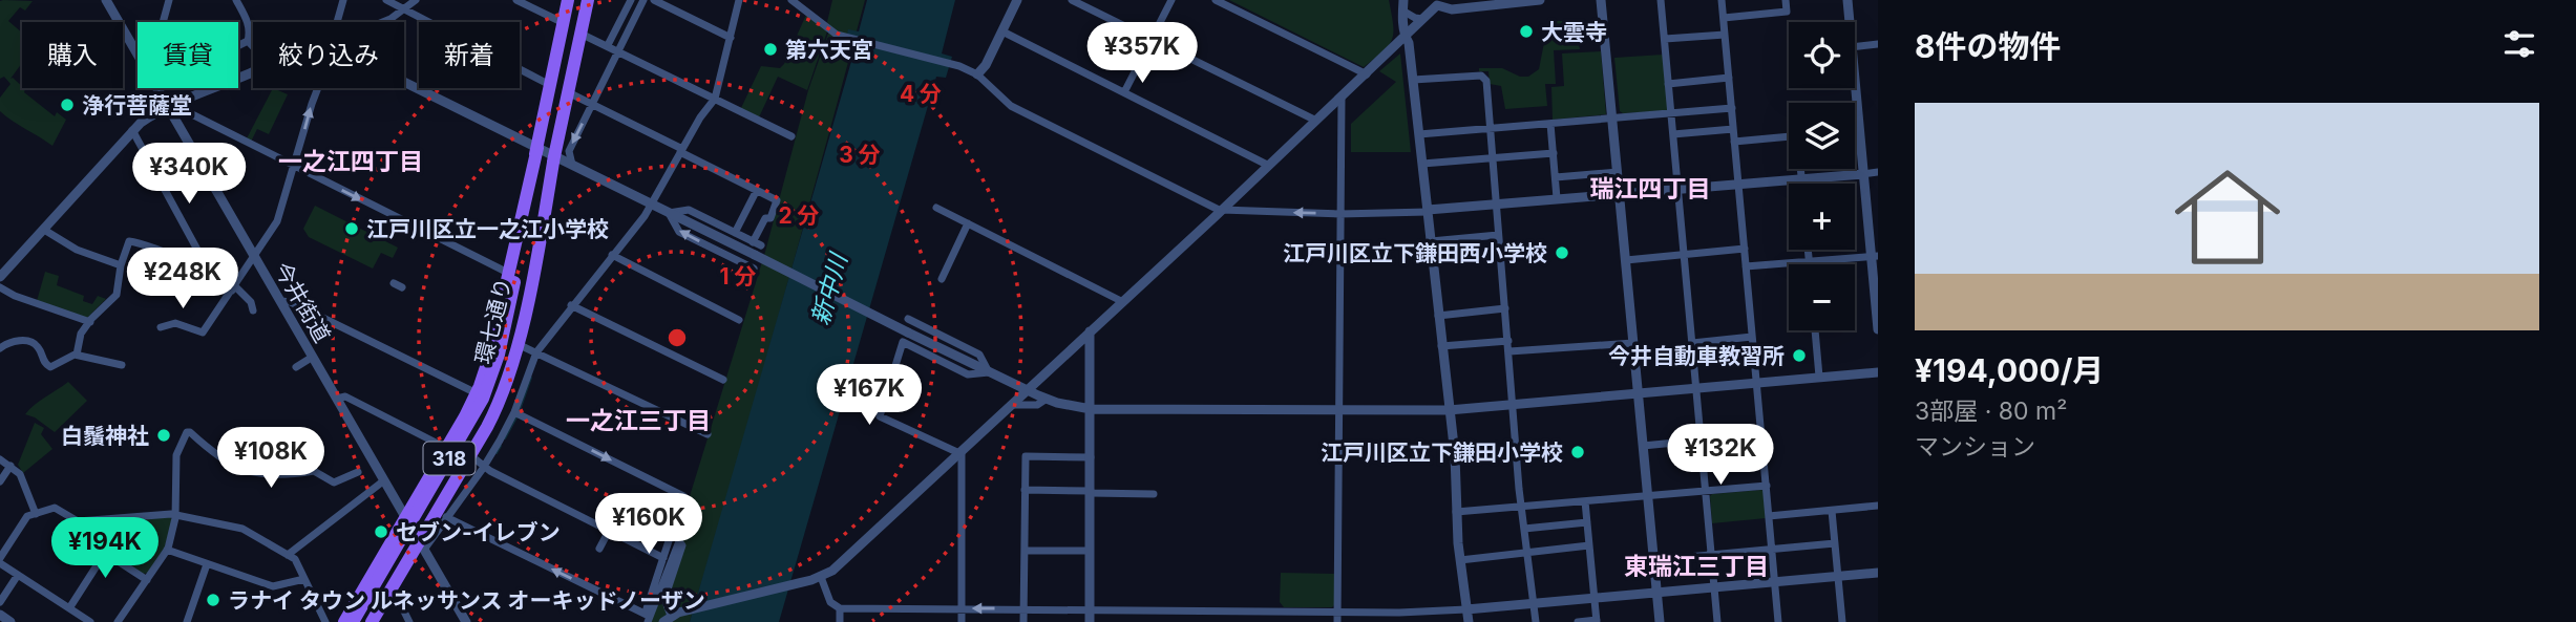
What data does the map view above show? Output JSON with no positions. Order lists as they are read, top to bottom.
{
  "streets": {
    "main road": ["環七通り", "318"],
    "street": ["今井街道"]
  },
  "districts": [
    "一之江四丁目",
    "瑞江四丁目",
    "一之江三丁目",
    "東瑞江三丁目"
  ],
  "water": ["新中川"],
  "places": [
    "大雲寺",
    "第六天宮",
    "浄行菩薩堂",
    "江戸川区立一之江小学校",
    "江戸川区立下鎌田西小学校",
    "今井自動車教習所",
    "白鬚神社",
    "江戸川区立下鎌田小学校",
    "セブン-イレブン",
    "ラナイ タウン ルネッサンス オーキッドノーザン"
  ],
  "page": {
    "heading": "8件の物件",
    "map_buttons": ["+", "−"],
    "price": [
      "¥357K",
      "¥340K",
      "¥248K",
      "¥167K",
      "¥132K",
      "¥108K",
      "¥160K",
      "¥194K"
    ],
    "chip": [
      "購入",
      "賃貸",
      "絞り込み",
      "新着"
    ],
    "list": [
      {
        "name": "¥194,000/月",
        "note": "3部屋 · 80 m² · マンション"
      }
    ]
  },
  "rings": [
    "4 分",
    "3 分",
    "2 分",
    "1 分"
  ]
}
